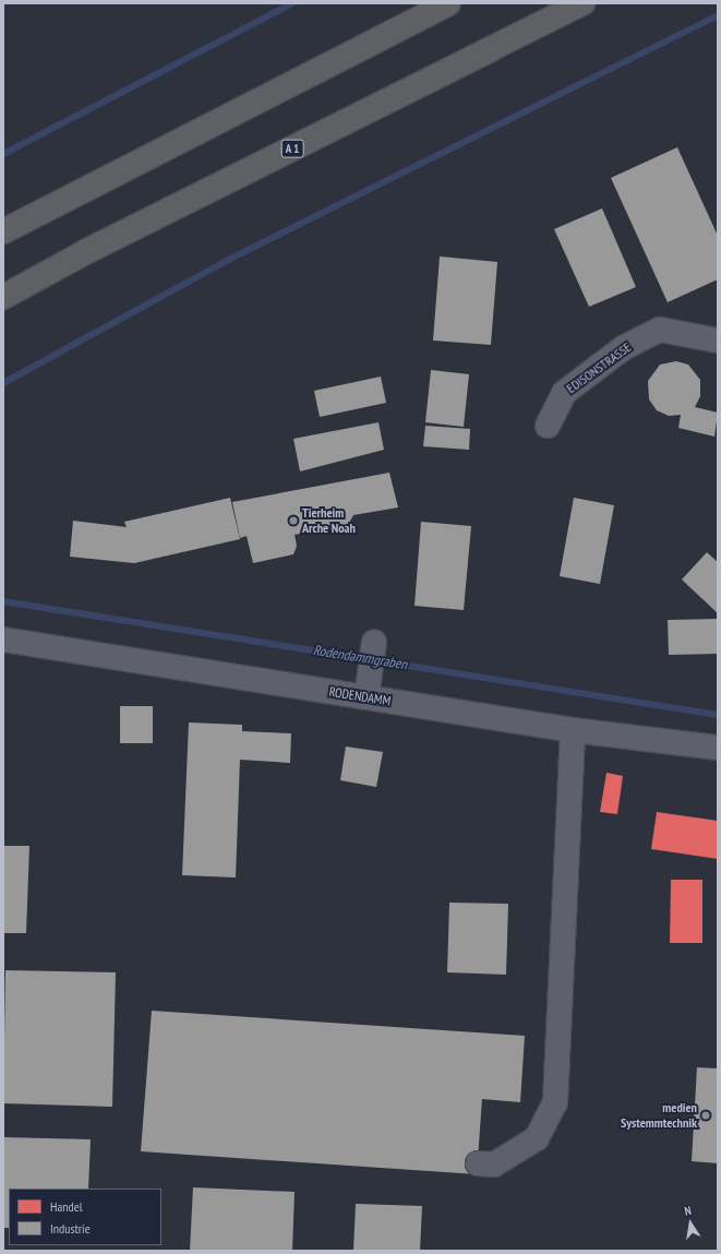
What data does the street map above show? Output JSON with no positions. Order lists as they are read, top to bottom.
{
  "streets": {
    "highway": ["A 1"],
    "street": ["EDISONSTRASSE", "RODENDAMM"]
  },
  "water": ["Rodendammgraben"],
  "places": ["Tierheim Arche Noah", "medien Systemmtechnik"],
  "legend": ["Handel", "Industrie"],
  "north": "top"
}
